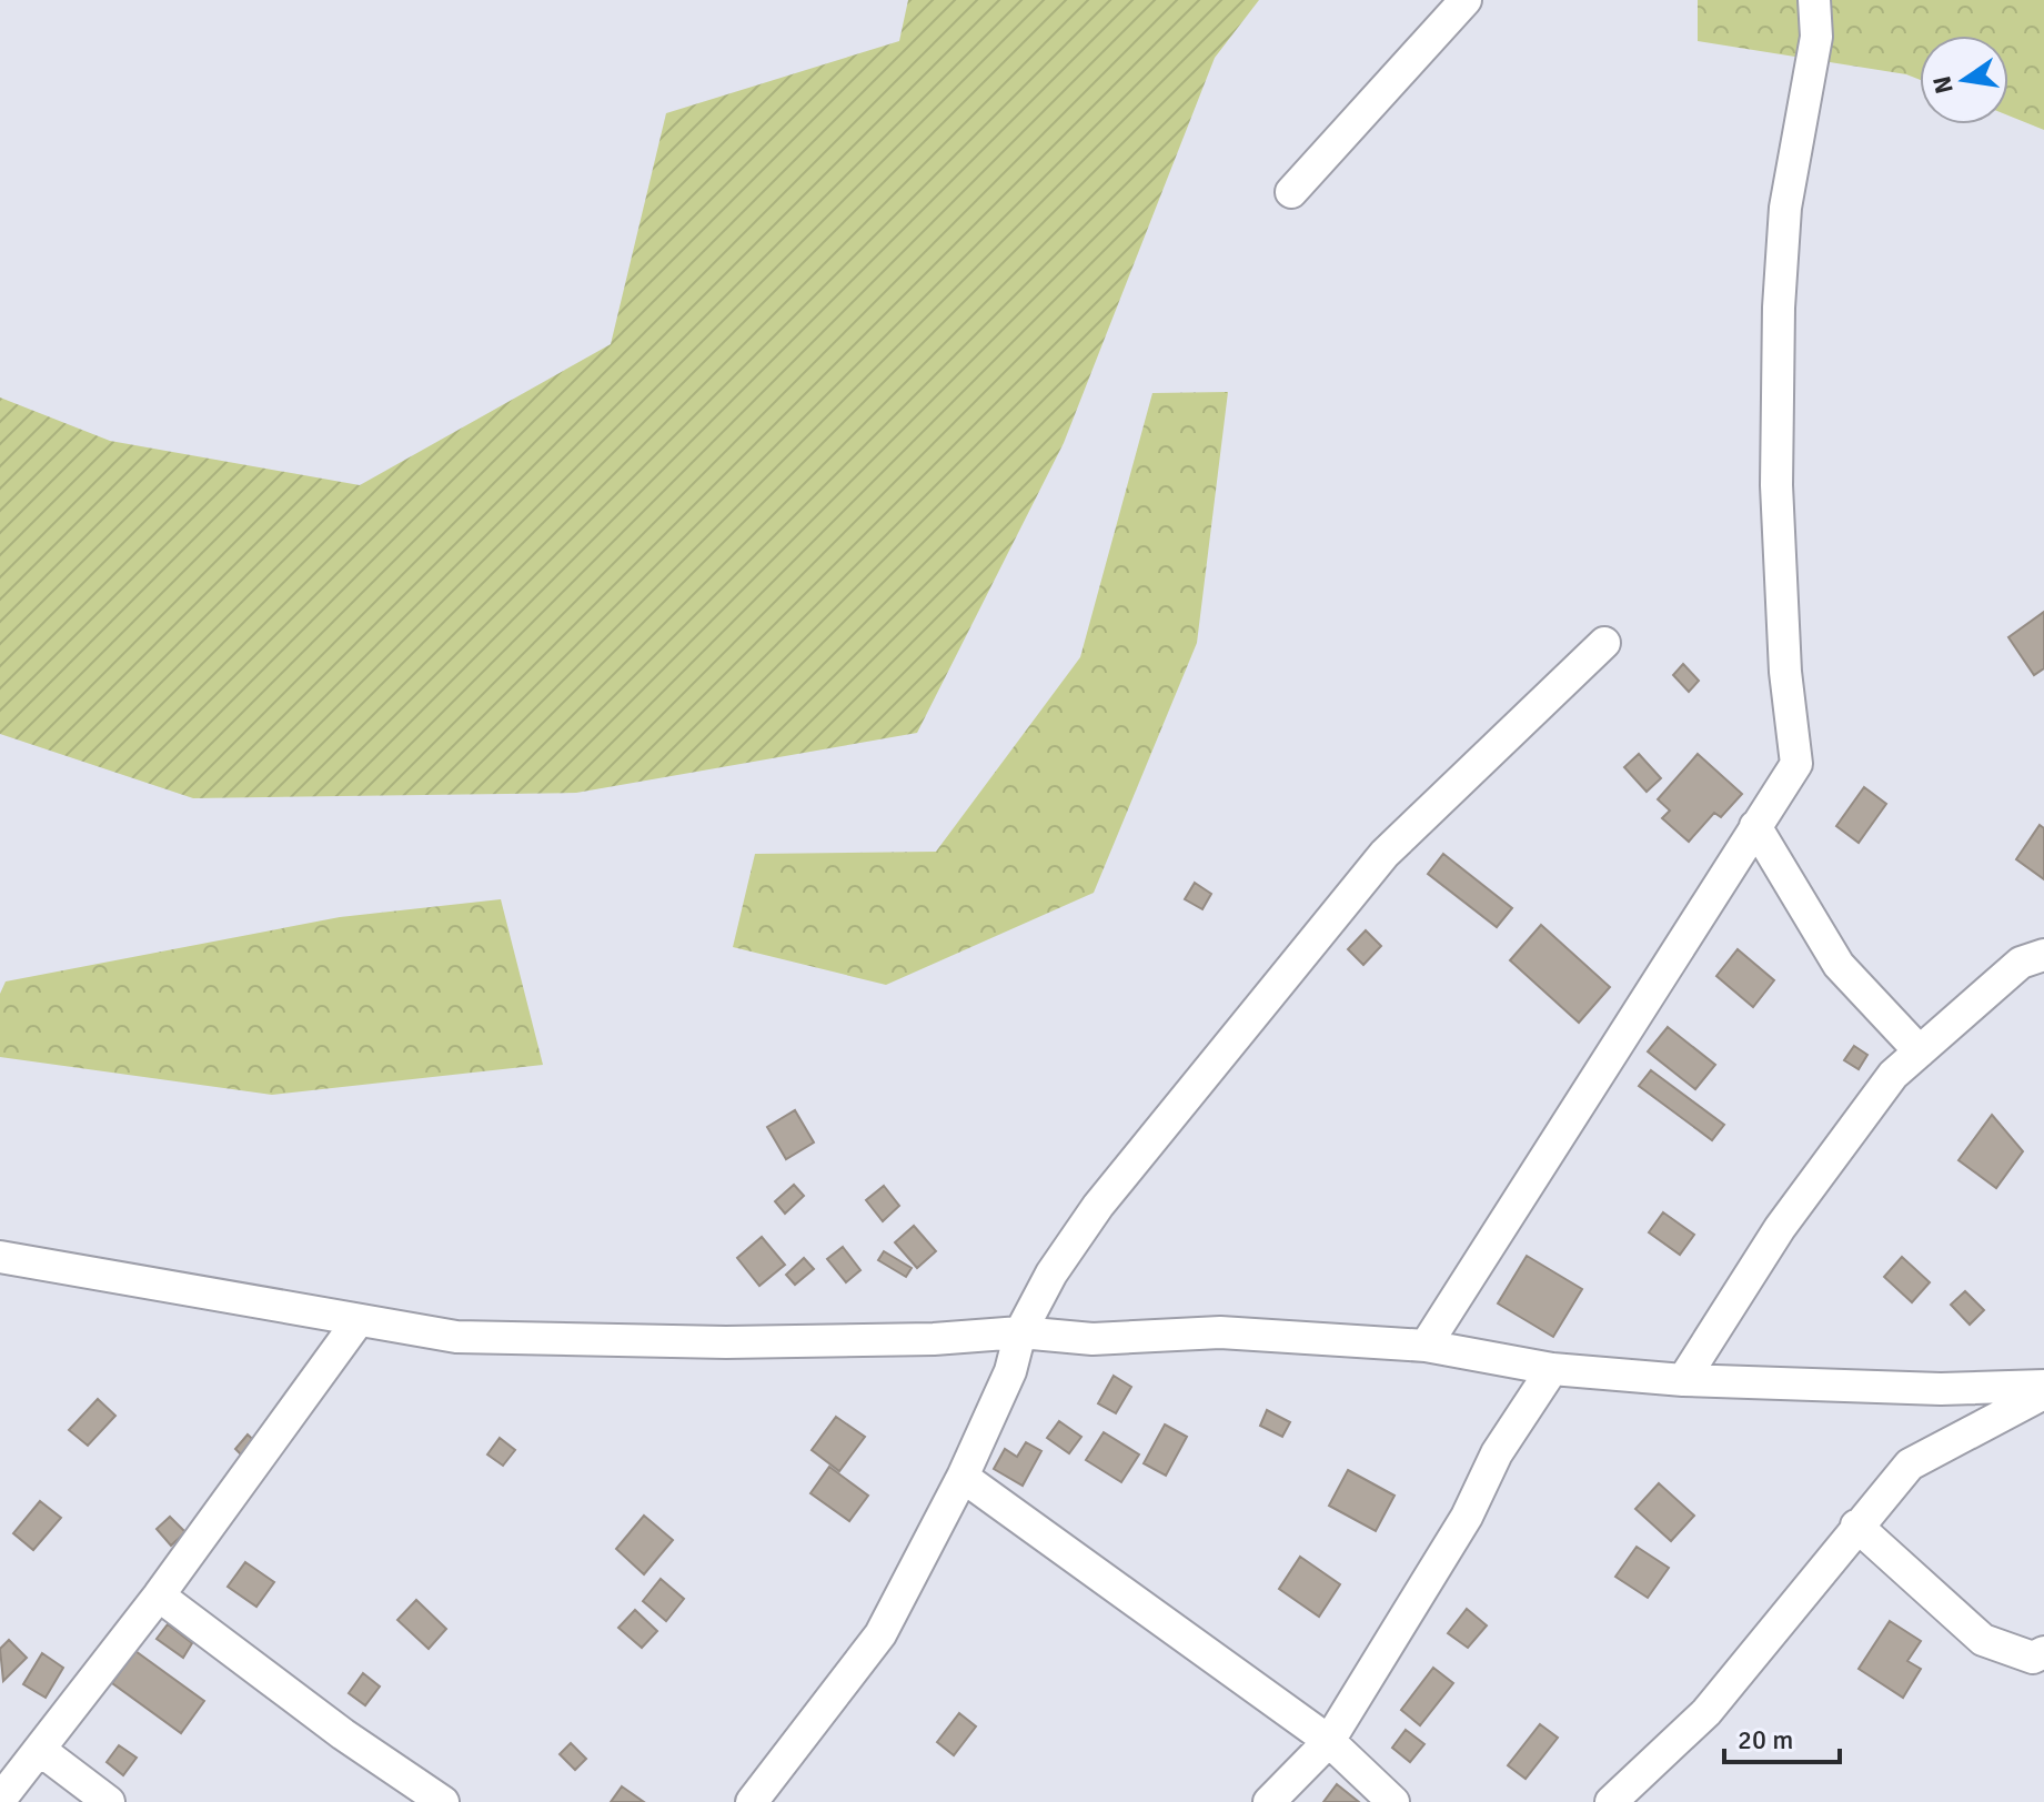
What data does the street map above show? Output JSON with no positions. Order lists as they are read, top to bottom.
{
  "scale_bar": "20 m",
  "north": "left"
}
